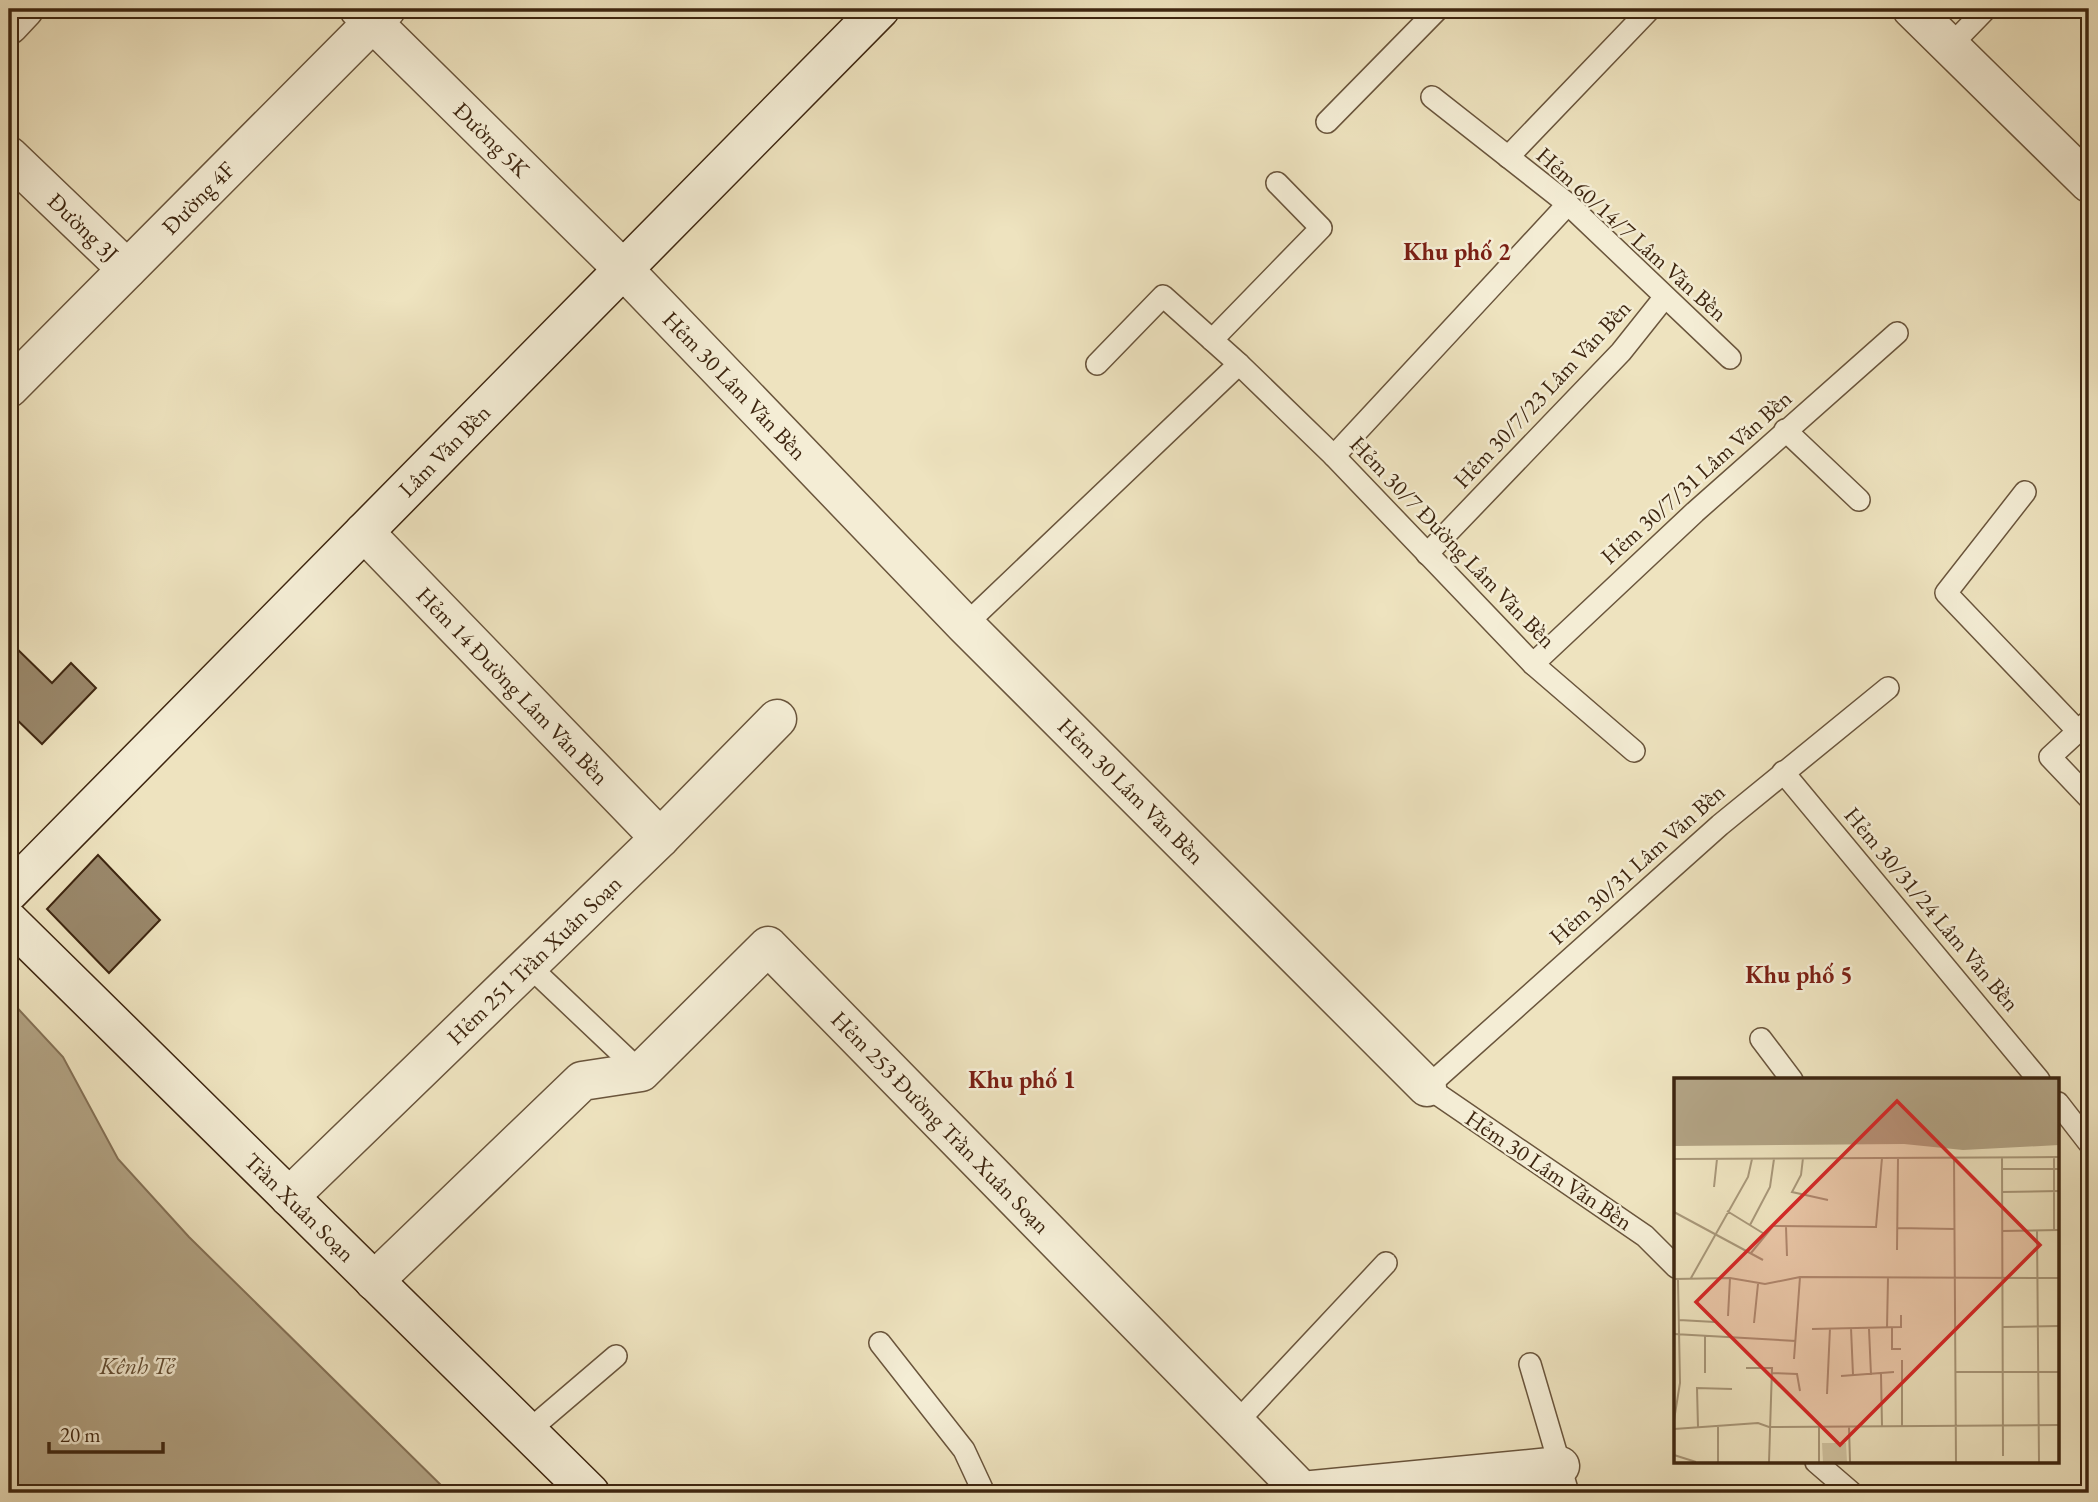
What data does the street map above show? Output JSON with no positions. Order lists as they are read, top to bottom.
{
  "streets": {
    "street": [
      "Đường 5K",
      "Đường 4F",
      "Đường 3J",
      "Hẻm 30 Lâm Văn Bền",
      "Lâm Văn Bền",
      "Hẻm 14 Đường Lâm Văn Bền",
      "Hẻm 251 Trần Xuân Soạn",
      "Hẻm 253 Đường Trần Xuân Soạn",
      "Trần Xuân Soạn"
    ],
    "lane": [
      "Hẻm 60/14/7 Lâm Văn Bền",
      "Hẻm 30/7/23 Lâm Văn Bền",
      "Hẻm 30/7/31 Lâm Văn Bền",
      "Hẻm 30/7 Đường Lâm Văn Bền",
      "Hẻm 30/31 Lâm Văn Bền",
      "Hẻm 30/31/24 Lâm Văn Bền"
    ]
  },
  "crossings": [
    ["Đường 5K", "Đường 4F"],
    ["Đường 5K", "Hẻm 30 Lâm Văn Bền"],
    ["Đường 5K", "Lâm Văn Bền"],
    ["Đường 4F", "Đường 3J"],
    ["Hẻm 60/14/7 Lâm Văn Bền", "Hẻm 30/7/23 Lâm Văn Bền"],
    ["Hẻm 30 Lâm Văn Bền", "Lâm Văn Bền"],
    ["Hẻm 30 Lâm Văn Bền", "Hẻm 30/31 Lâm Văn Bền"],
    ["Hẻm 30/7/23 Lâm Văn Bền", "Hẻm 30/7 Đường Lâm Văn Bền"],
    ["Lâm Văn Bền", "Hẻm 14 Đường Lâm Văn Bền"],
    ["Hẻm 30/7/31 Lâm Văn Bền", "Hẻm 30/7 Đường Lâm Văn Bền"],
    ["Hẻm 14 Đường Lâm Văn Bền", "Hẻm 251 Trần Xuân Soạn"],
    ["Hẻm 30/31 Lâm Văn Bền", "Hẻm 30/31/24 Lâm Văn Bền"],
    ["Hẻm 251 Trần Xuân Soạn", "Trần Xuân Soạn"]
  ],
  "districts": ["Khu phố 2", "Khu phố 5", "Khu phố 1"],
  "water": ["Kênh Tẻ"],
  "scale_bar": "20 m"
}
